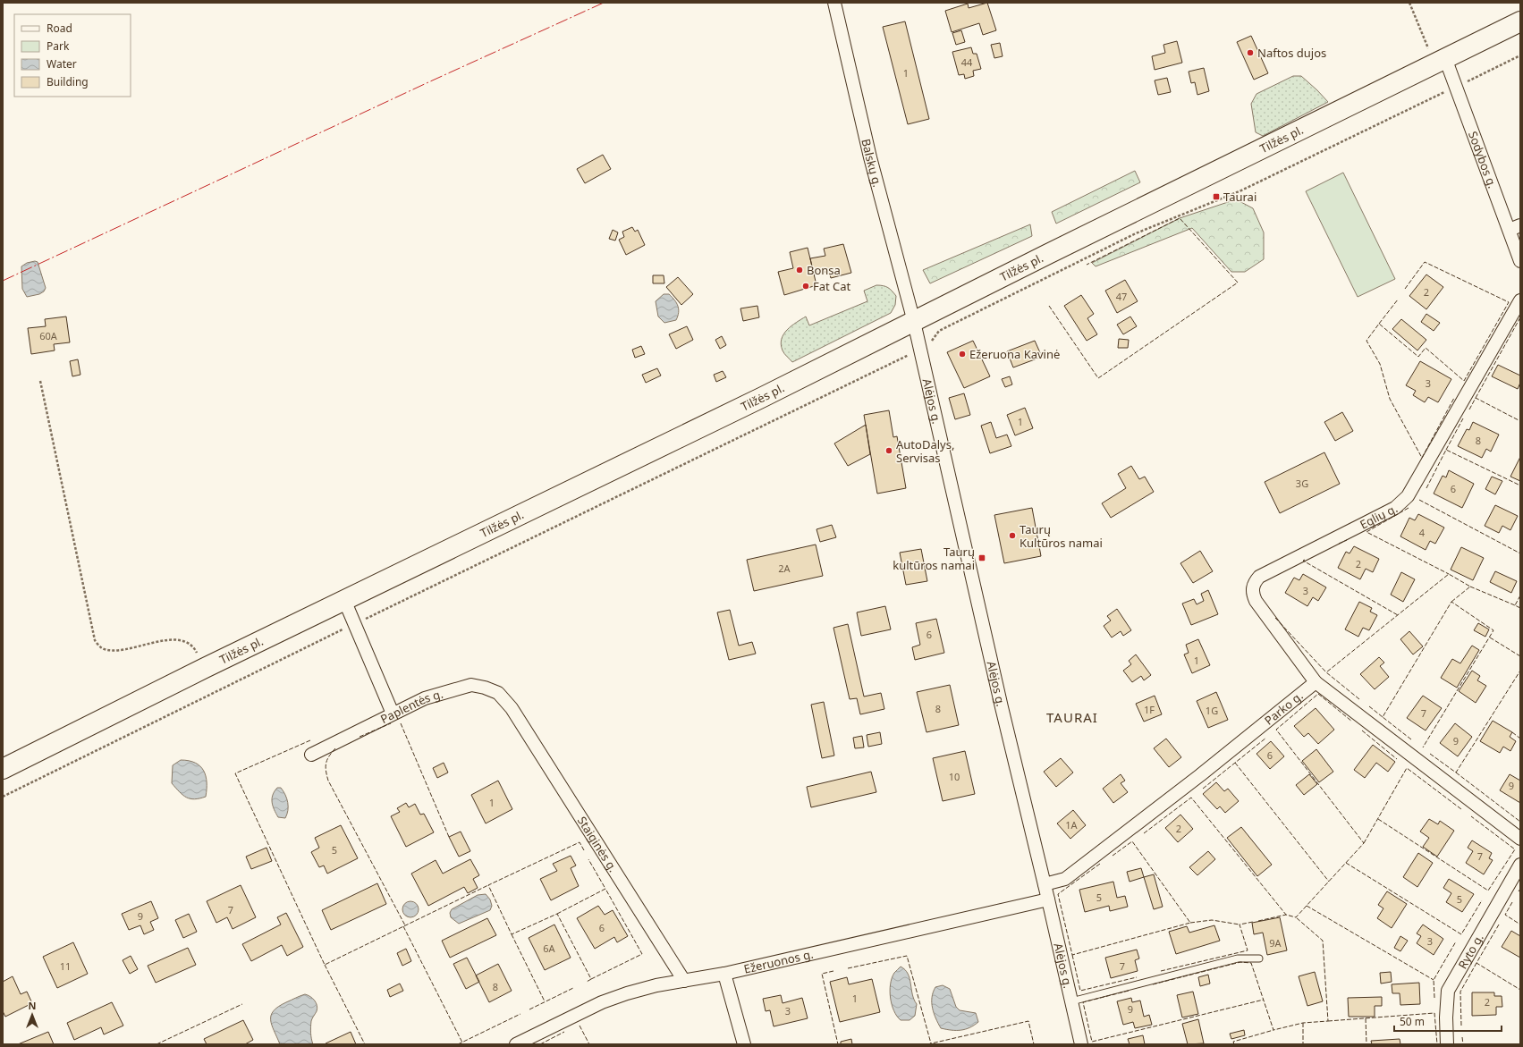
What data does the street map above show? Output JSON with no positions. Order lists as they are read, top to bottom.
{
  "streets": {
    "highway": ["Tilžės pl."],
    "street": [
      "Sodybos g.",
      "Balskų g.",
      "Alėjos g.",
      "Eglių g.",
      "Paplentės g.",
      "Parko g.",
      "Staiginės g.",
      "Ryto g.",
      "Ežeruonos g."
    ]
  },
  "crossings": [
    ["Tilžės pl.", "Sodybos g."],
    ["Tilžės pl.", "Balskų g."],
    ["Tilžės pl.", "Alėjos g."],
    ["Balskų g.", "Alėjos g."],
    ["Alėjos g.", "Parko g."],
    ["Alėjos g.", "Ežeruonos g."],
    ["Eglių g.", "Parko g."],
    ["Paplentės g.", "Staiginės g."],
    ["Staiginės g.", "Ežeruonos g."]
  ],
  "districts": ["TAURAI"],
  "places": {
    "other": [
      "Naftos dujos",
      "Bonsa",
      "Fat Cat",
      "Ežeruona Kavinė",
      "AutoDalys, Servisas",
      "Taurų Kultūros namai"
    ],
    "transit": ["Taurai", "Taurų kultūros namai"]
  },
  "house_numbers": [
    "44",
    "1",
    "2",
    "47",
    "60A",
    "3",
    "1",
    "8",
    "3G",
    "6",
    "4",
    "2",
    "2A",
    "3",
    "6",
    "1",
    "8",
    "1F",
    "1G",
    "7",
    "9",
    "6",
    "10",
    "9",
    "1",
    "1A",
    "2",
    "5",
    "7",
    "5",
    "5",
    "7",
    "9",
    "6",
    "3",
    "9A",
    "6A",
    "11",
    "7",
    "8",
    "1",
    "2",
    "9",
    "3"
  ],
  "legend": [
    "Road",
    "Park",
    "Water",
    "Building"
  ],
  "scale_bar": "50 m",
  "north": "top"
}
